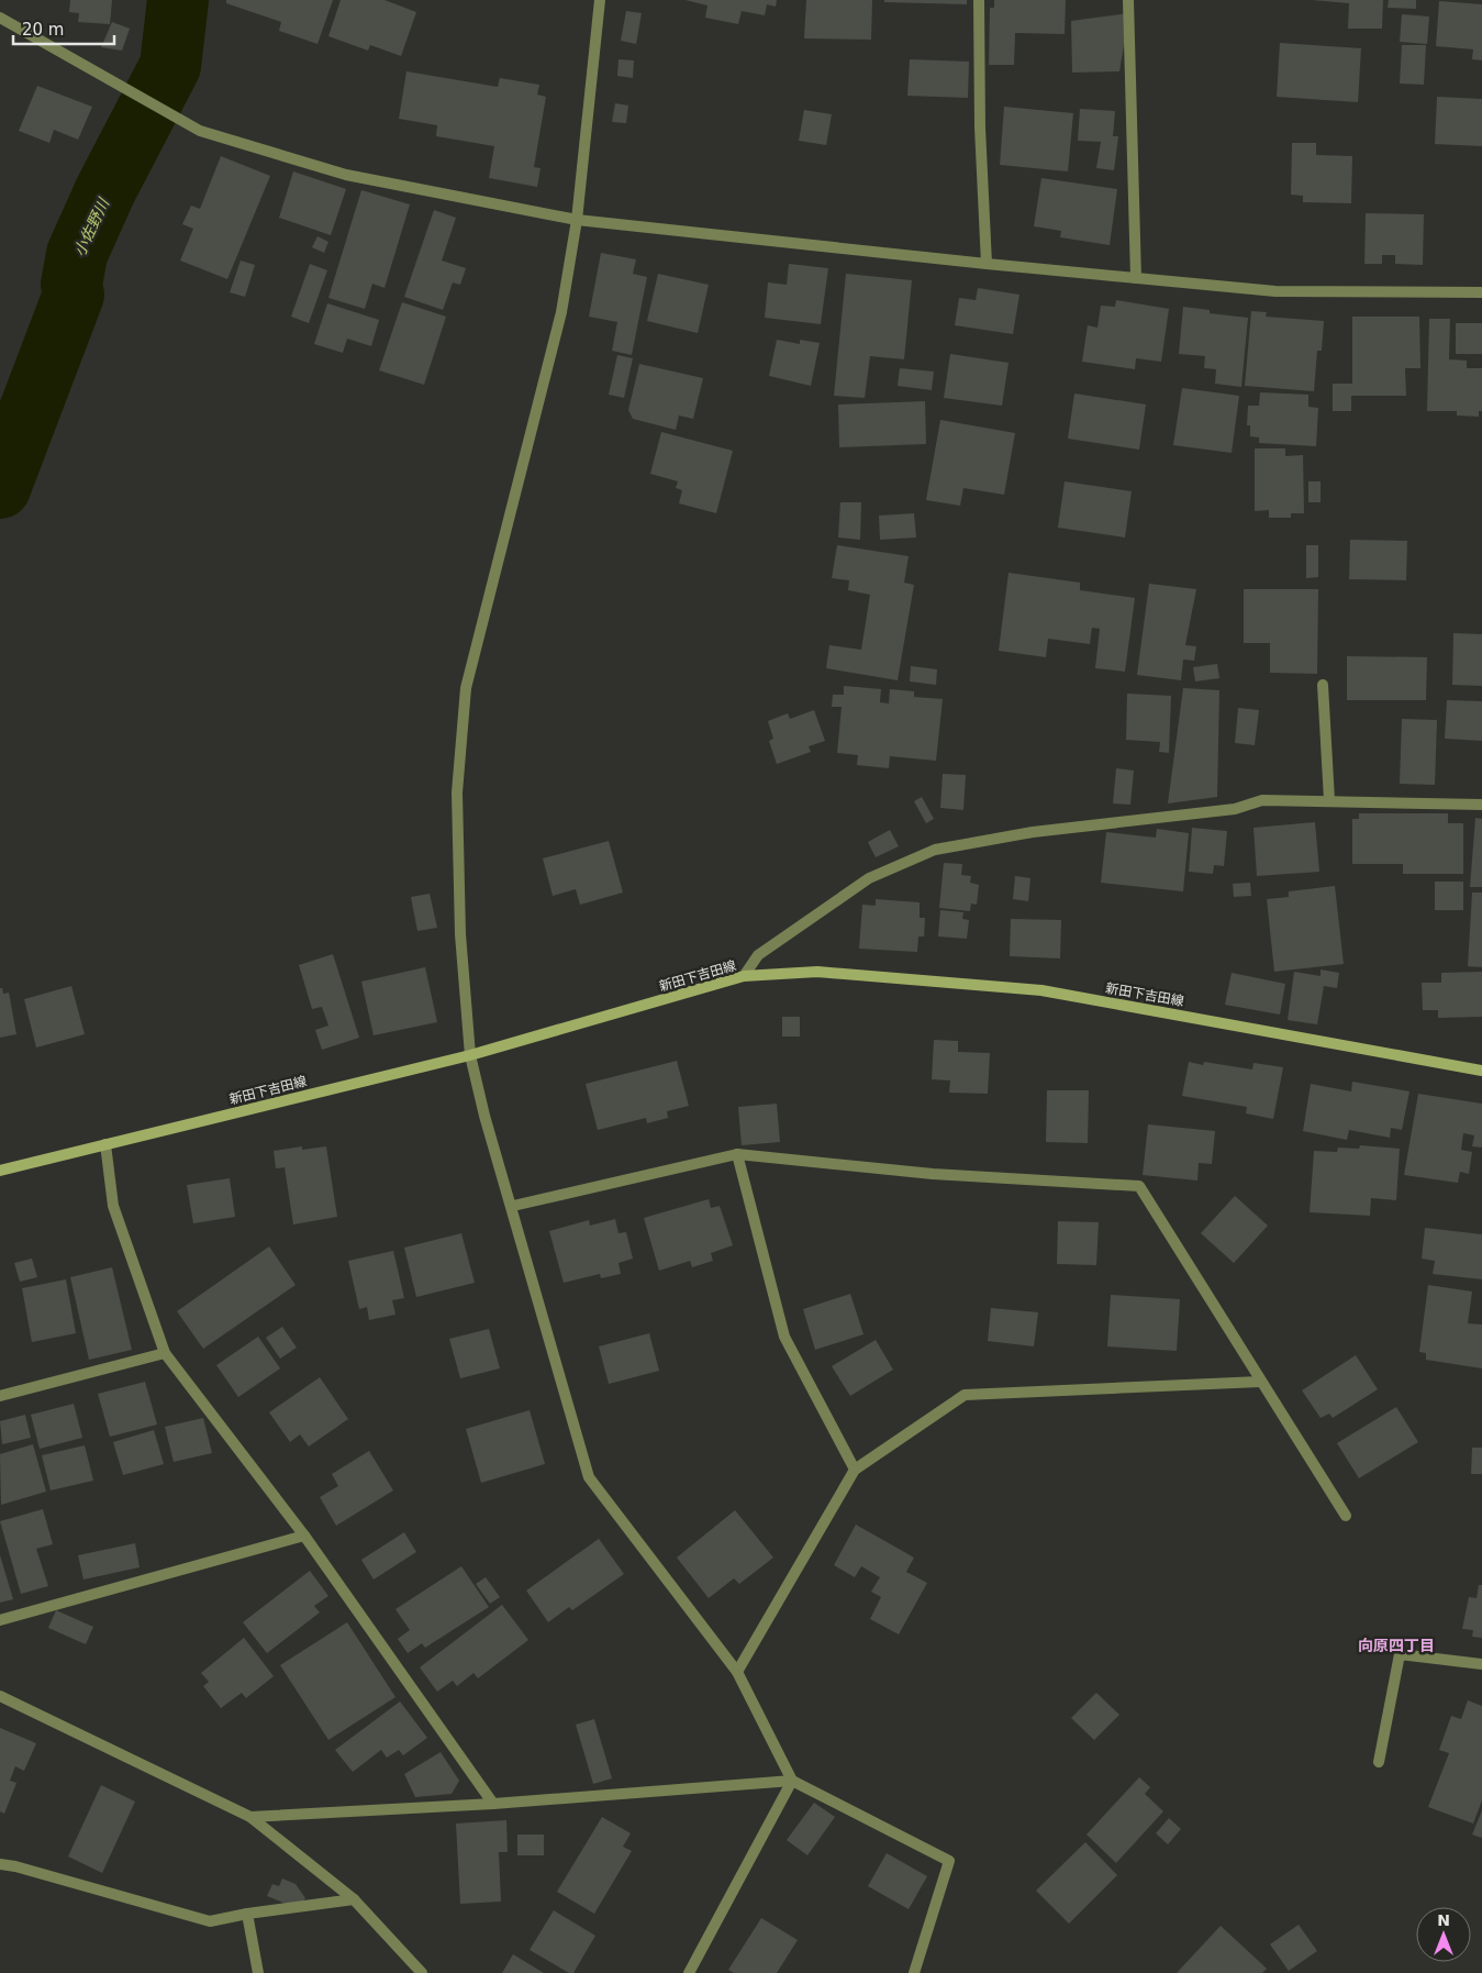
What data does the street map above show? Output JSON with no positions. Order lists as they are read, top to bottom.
{
  "streets": {
    "main road": ["新田下吉田線"]
  },
  "districts": ["向原四丁目"],
  "water": ["小佐野川"],
  "scale_bar": "20 m",
  "north": "top"
}
